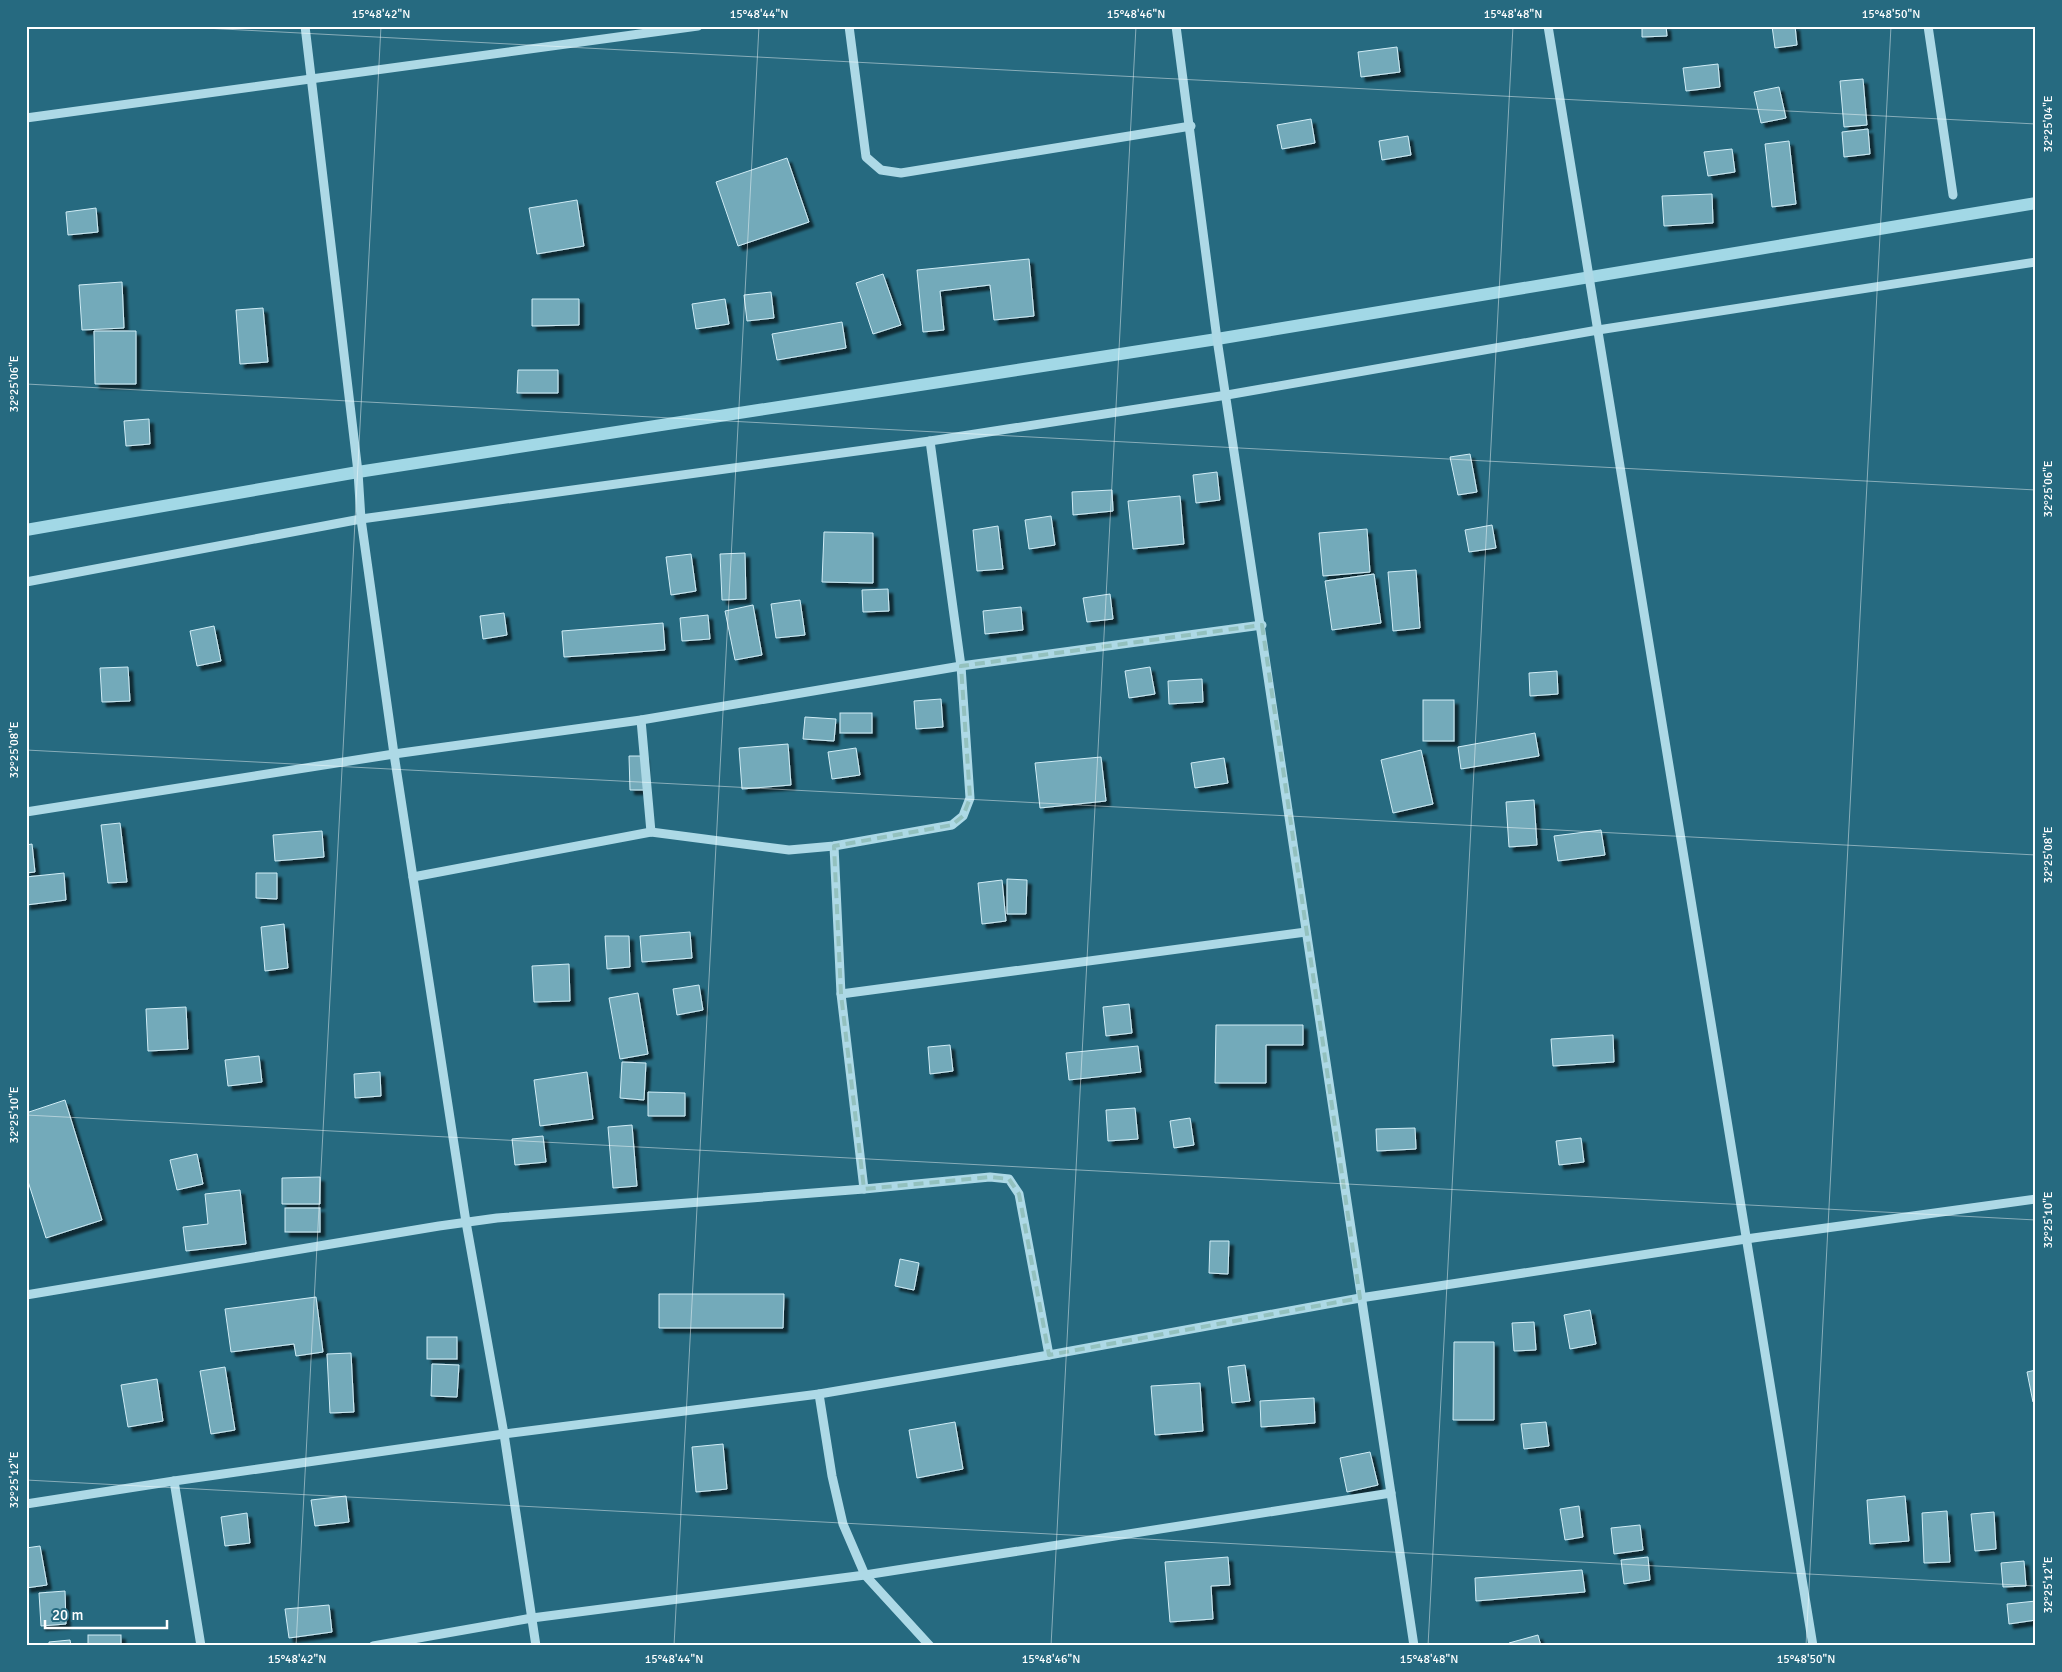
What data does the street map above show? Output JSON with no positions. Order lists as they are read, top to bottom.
{
  "scale_bar": "20 m",
  "coordinates": [
    "15°48'42\"N",
    "15°48'44\"N",
    "15°48'46\"N",
    "15°48'48\"N",
    "15°48'50\"N",
    "32°25'04\"E",
    "32°25'06\"E",
    "32°25'08\"E",
    "32°25'10\"E",
    "32°25'12\"E"
  ]
}
